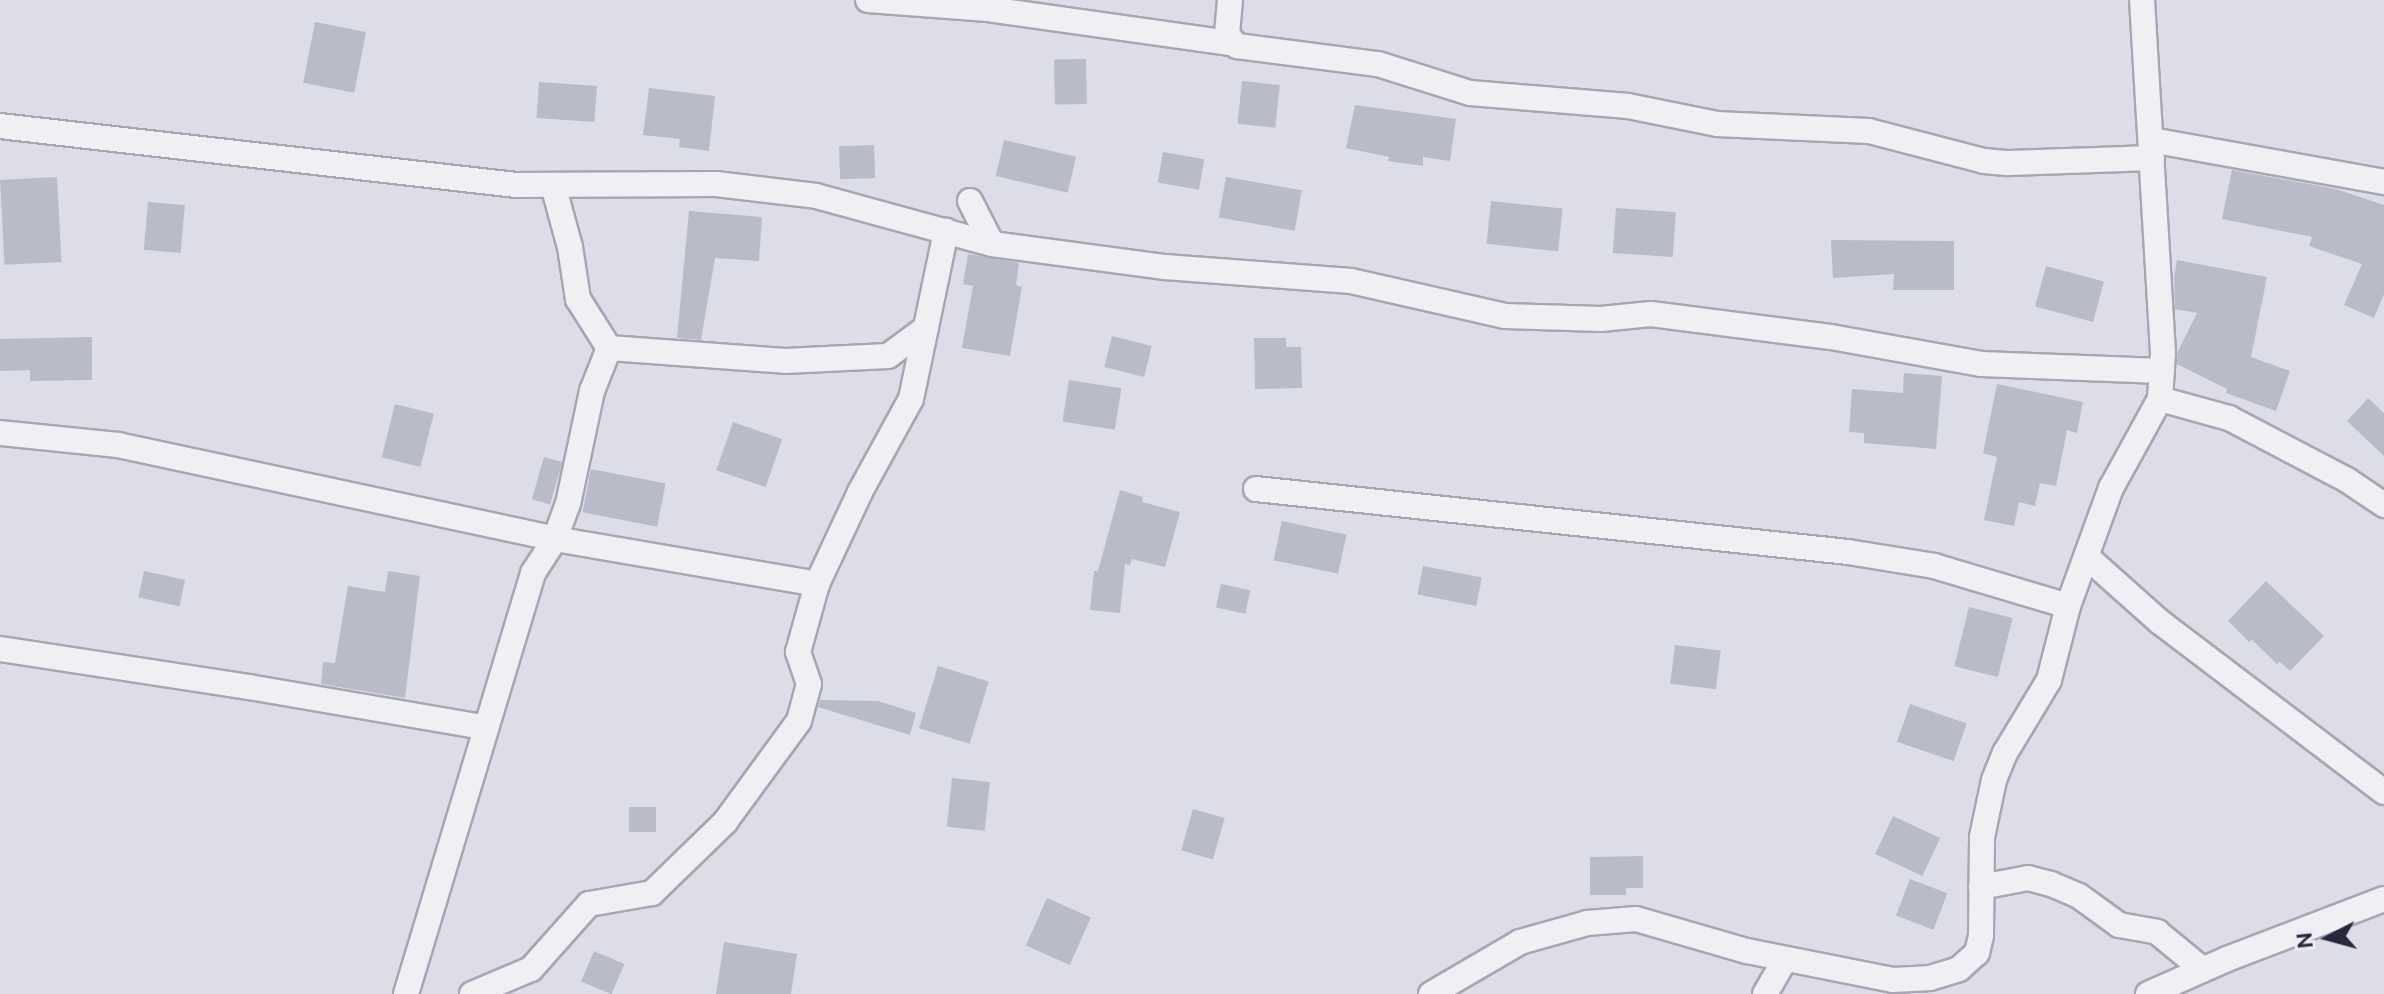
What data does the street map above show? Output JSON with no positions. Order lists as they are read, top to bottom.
{
  "north": "left"
}
